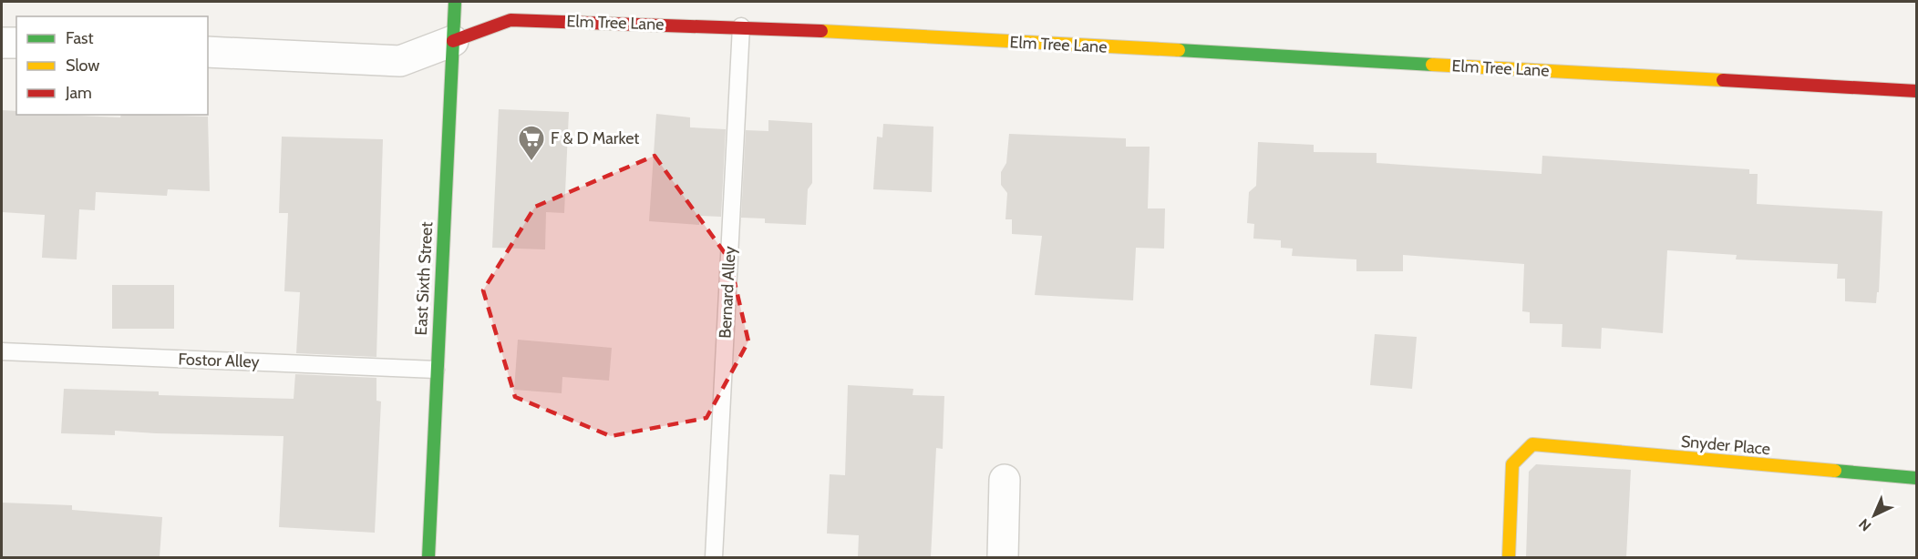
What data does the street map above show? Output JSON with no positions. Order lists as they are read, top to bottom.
{
  "streets": {
    "street": ["Elm Tree Lane", "East Sixth Street", "Snyder Place"],
    "lane": ["Bernard Alley", "Fostor Alley"]
  },
  "crossings": [
    ["Elm Tree Lane", "East Sixth Street"],
    ["Elm Tree Lane", "Bernard Alley"],
    ["East Sixth Street", "Fostor Alley"]
  ],
  "places": {
    "supermarket": ["F & D Market"]
  },
  "legend": ["Fast", "Slow", "Jam"],
  "north": "bottom left"
}
